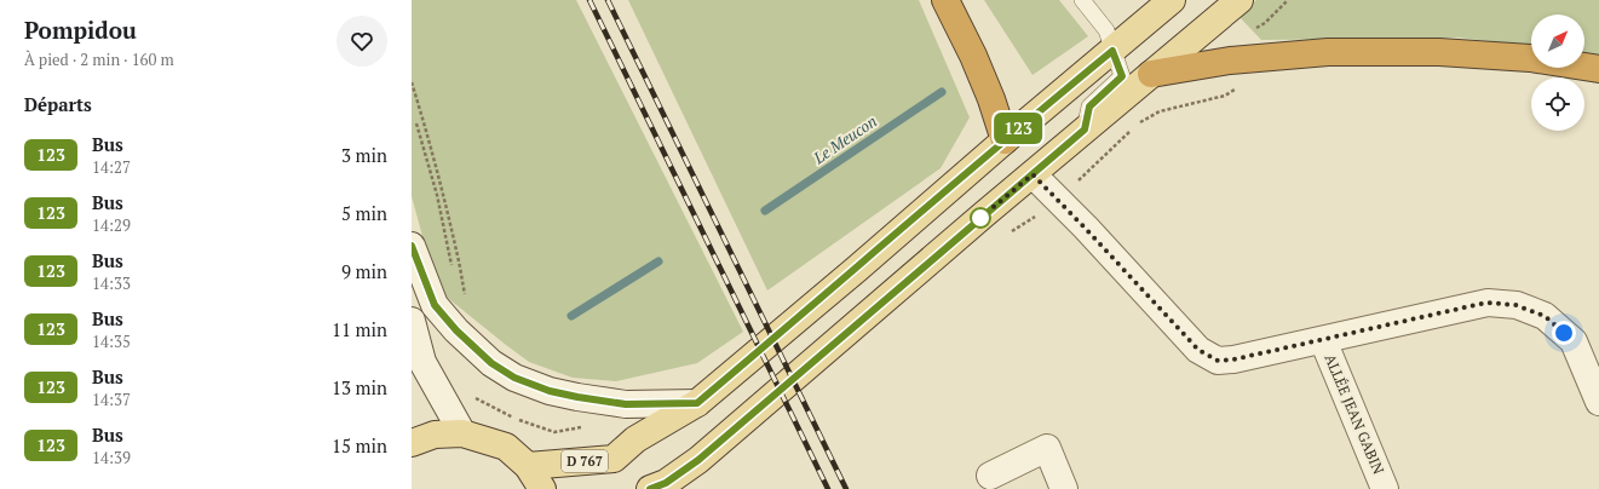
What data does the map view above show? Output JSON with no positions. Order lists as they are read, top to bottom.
{
  "streets": {
    "main road": ["D 767"],
    "street": ["ALLÉE JEAN GABIN"]
  },
  "water": ["Le Meucon"],
  "lines": ["bus line 123"],
  "north": "top right",
  "page": {
    "heading": [
      ["Pompidou", "À pied · 2 min · 160 m"],
      "Départs"
    ],
    "on_map": "123",
    "list": [
      {
        "mark": "123",
        "name": "Bus",
        "note": "14:27",
        "value": "3 min"
      },
      {
        "mark": "123",
        "name": "Bus",
        "note": "14:29",
        "value": "5 min"
      },
      {
        "mark": "123",
        "name": "Bus",
        "note": "14:33",
        "value": "9 min"
      },
      {
        "mark": "123",
        "name": "Bus",
        "note": "14:35",
        "value": "11 min"
      },
      {
        "mark": "123",
        "name": "Bus",
        "note": "14:37",
        "value": "13 min"
      },
      {
        "mark": "123",
        "name": "Bus",
        "note": "14:39",
        "value": "15 min"
      }
    ]
  }
}
